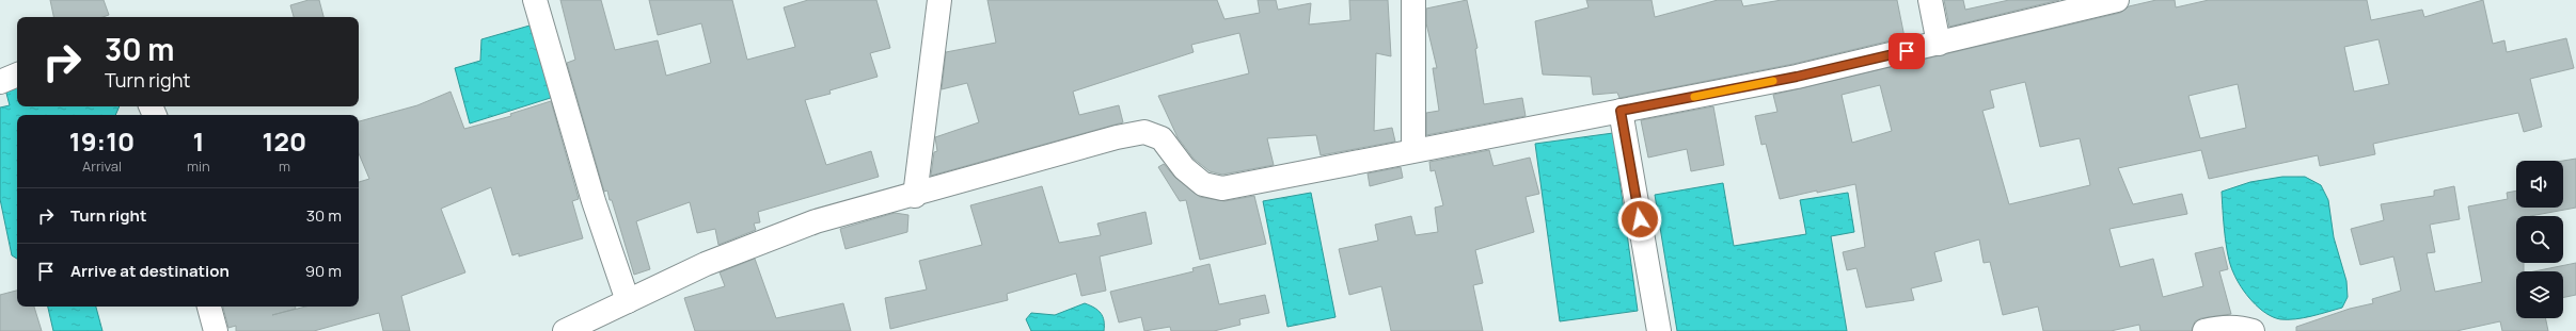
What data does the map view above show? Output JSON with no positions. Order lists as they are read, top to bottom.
{
  "page": {
    "turn": ["30 m", "Turn right"],
    "eta": [
      "19:10",
      "Arrival",
      "1",
      "min",
      "120",
      "m"
    ],
    "list": [
      {
        "name": "Turn right",
        "value": "30 m"
      },
      {
        "name": "Arrive at destination",
        "value": "90 m"
      }
    ]
  }
}
